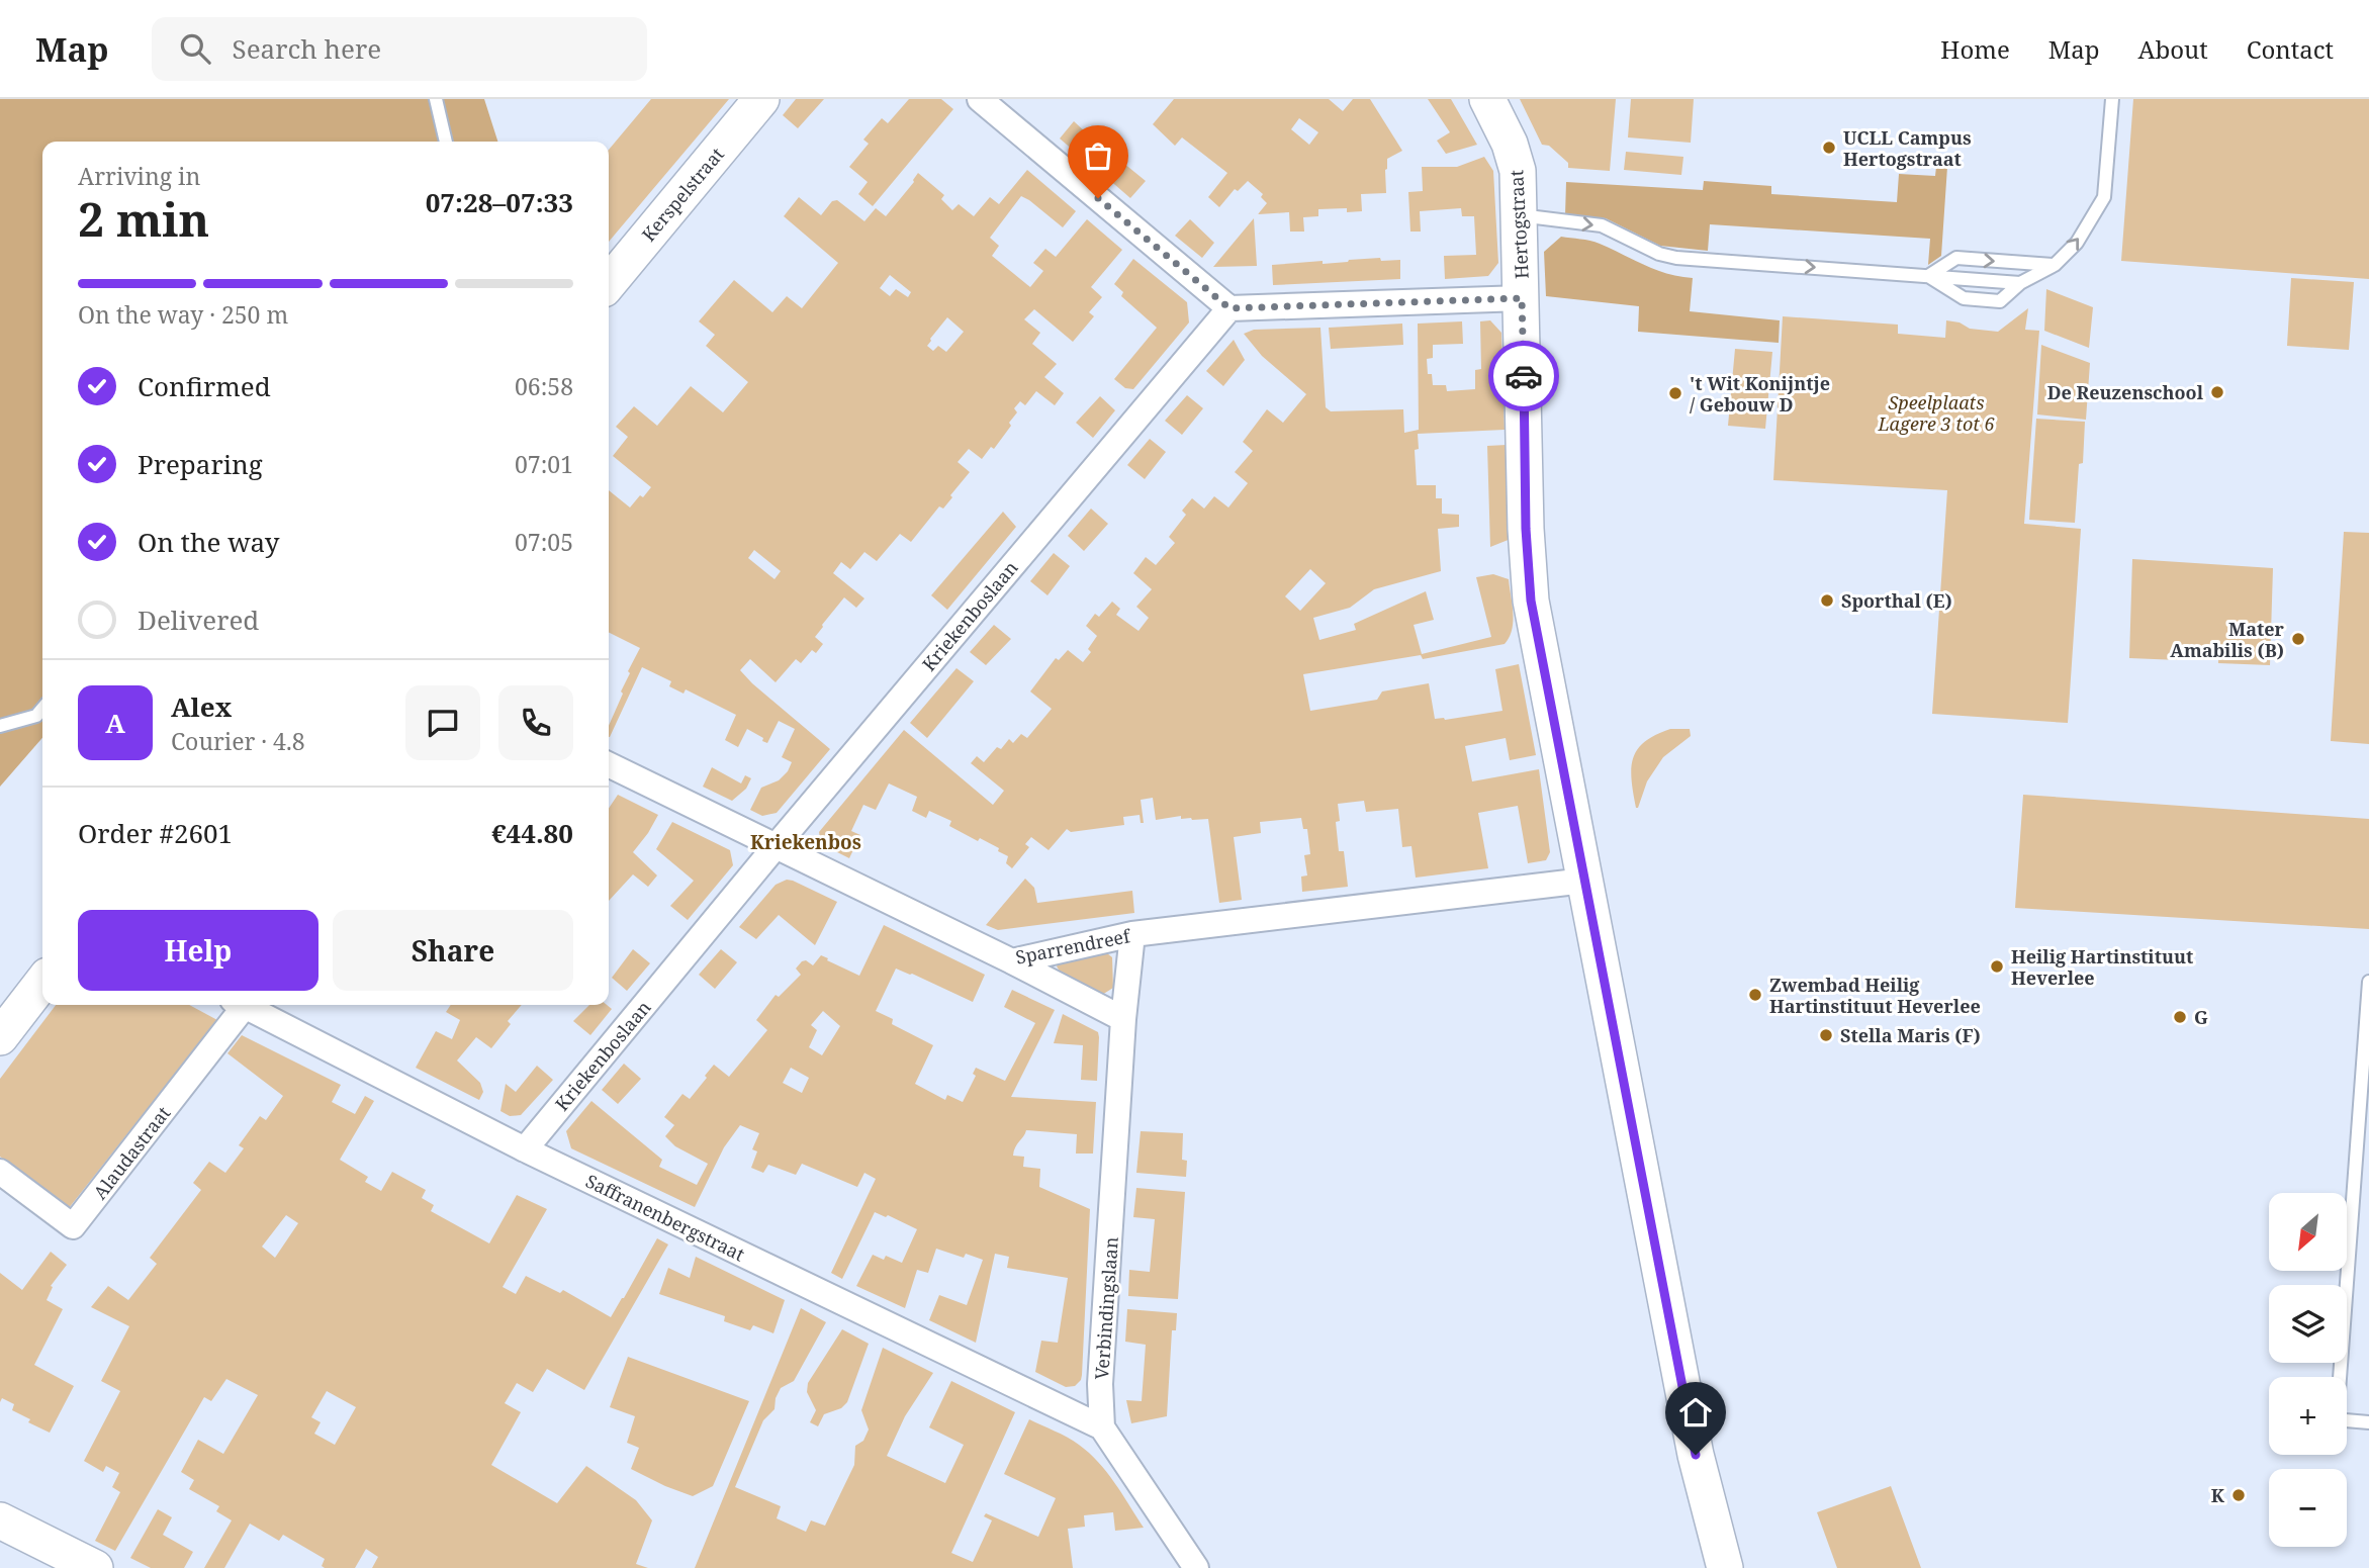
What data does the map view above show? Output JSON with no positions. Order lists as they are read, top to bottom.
{
  "streets": {
    "street": [
      "Kerspelstraat",
      "Hertogstraat",
      "Kriekenboslaan",
      "Sparrendreef",
      "Alaudastraat",
      "Saffranenbergstraat",
      "Verbindingslaan"
    ]
  },
  "crossings": [
    ["Hertogstraat", "Sparrendreef"],
    ["Kriekenboslaan", "Sparrendreef"],
    ["Kriekenboslaan", "Saffranenbergstraat"],
    ["Sparrendreef", "Verbindingslaan"],
    ["Saffranenbergstraat", "Verbindingslaan"]
  ],
  "districts": ["Kriekenbos"],
  "parks": ["Speelplaats Lagere 3 tot 6"],
  "places": [
    "UCLL Campus Hertogstraat",
    "De Reuzenschool",
    "'t Wit Konijntje / Gebouw D",
    "Sporthal (E)",
    "Mater Amabilis (B)",
    "Heilig Hartinstituut Heverlee",
    "Zwembad Heilig Hartinstituut Heverlee",
    "G",
    "Stella Maris (F)",
    "K"
  ],
  "north": "bottom left",
  "page": {
    "header": "Map",
    "search": "Search here",
    "nav": [
      "Home",
      "Map",
      "About",
      "Contact"
    ],
    "heading": ["2 min", "Arriving in", "07:28–07:33"],
    "panel": [
      "Alex",
      "Courier · 4.8",
      "Order #2601",
      "€44.80"
    ],
    "bar": "On the way · 250 m",
    "list": [
      ["Confirmed", "06:58"],
      ["Preparing", "07:01"],
      ["On the way", "07:05"],
      "Delivered"
    ],
    "round": "A",
    "buttons": ["Help", "Share"],
    "map_buttons": ["+", "−"]
  }
}
